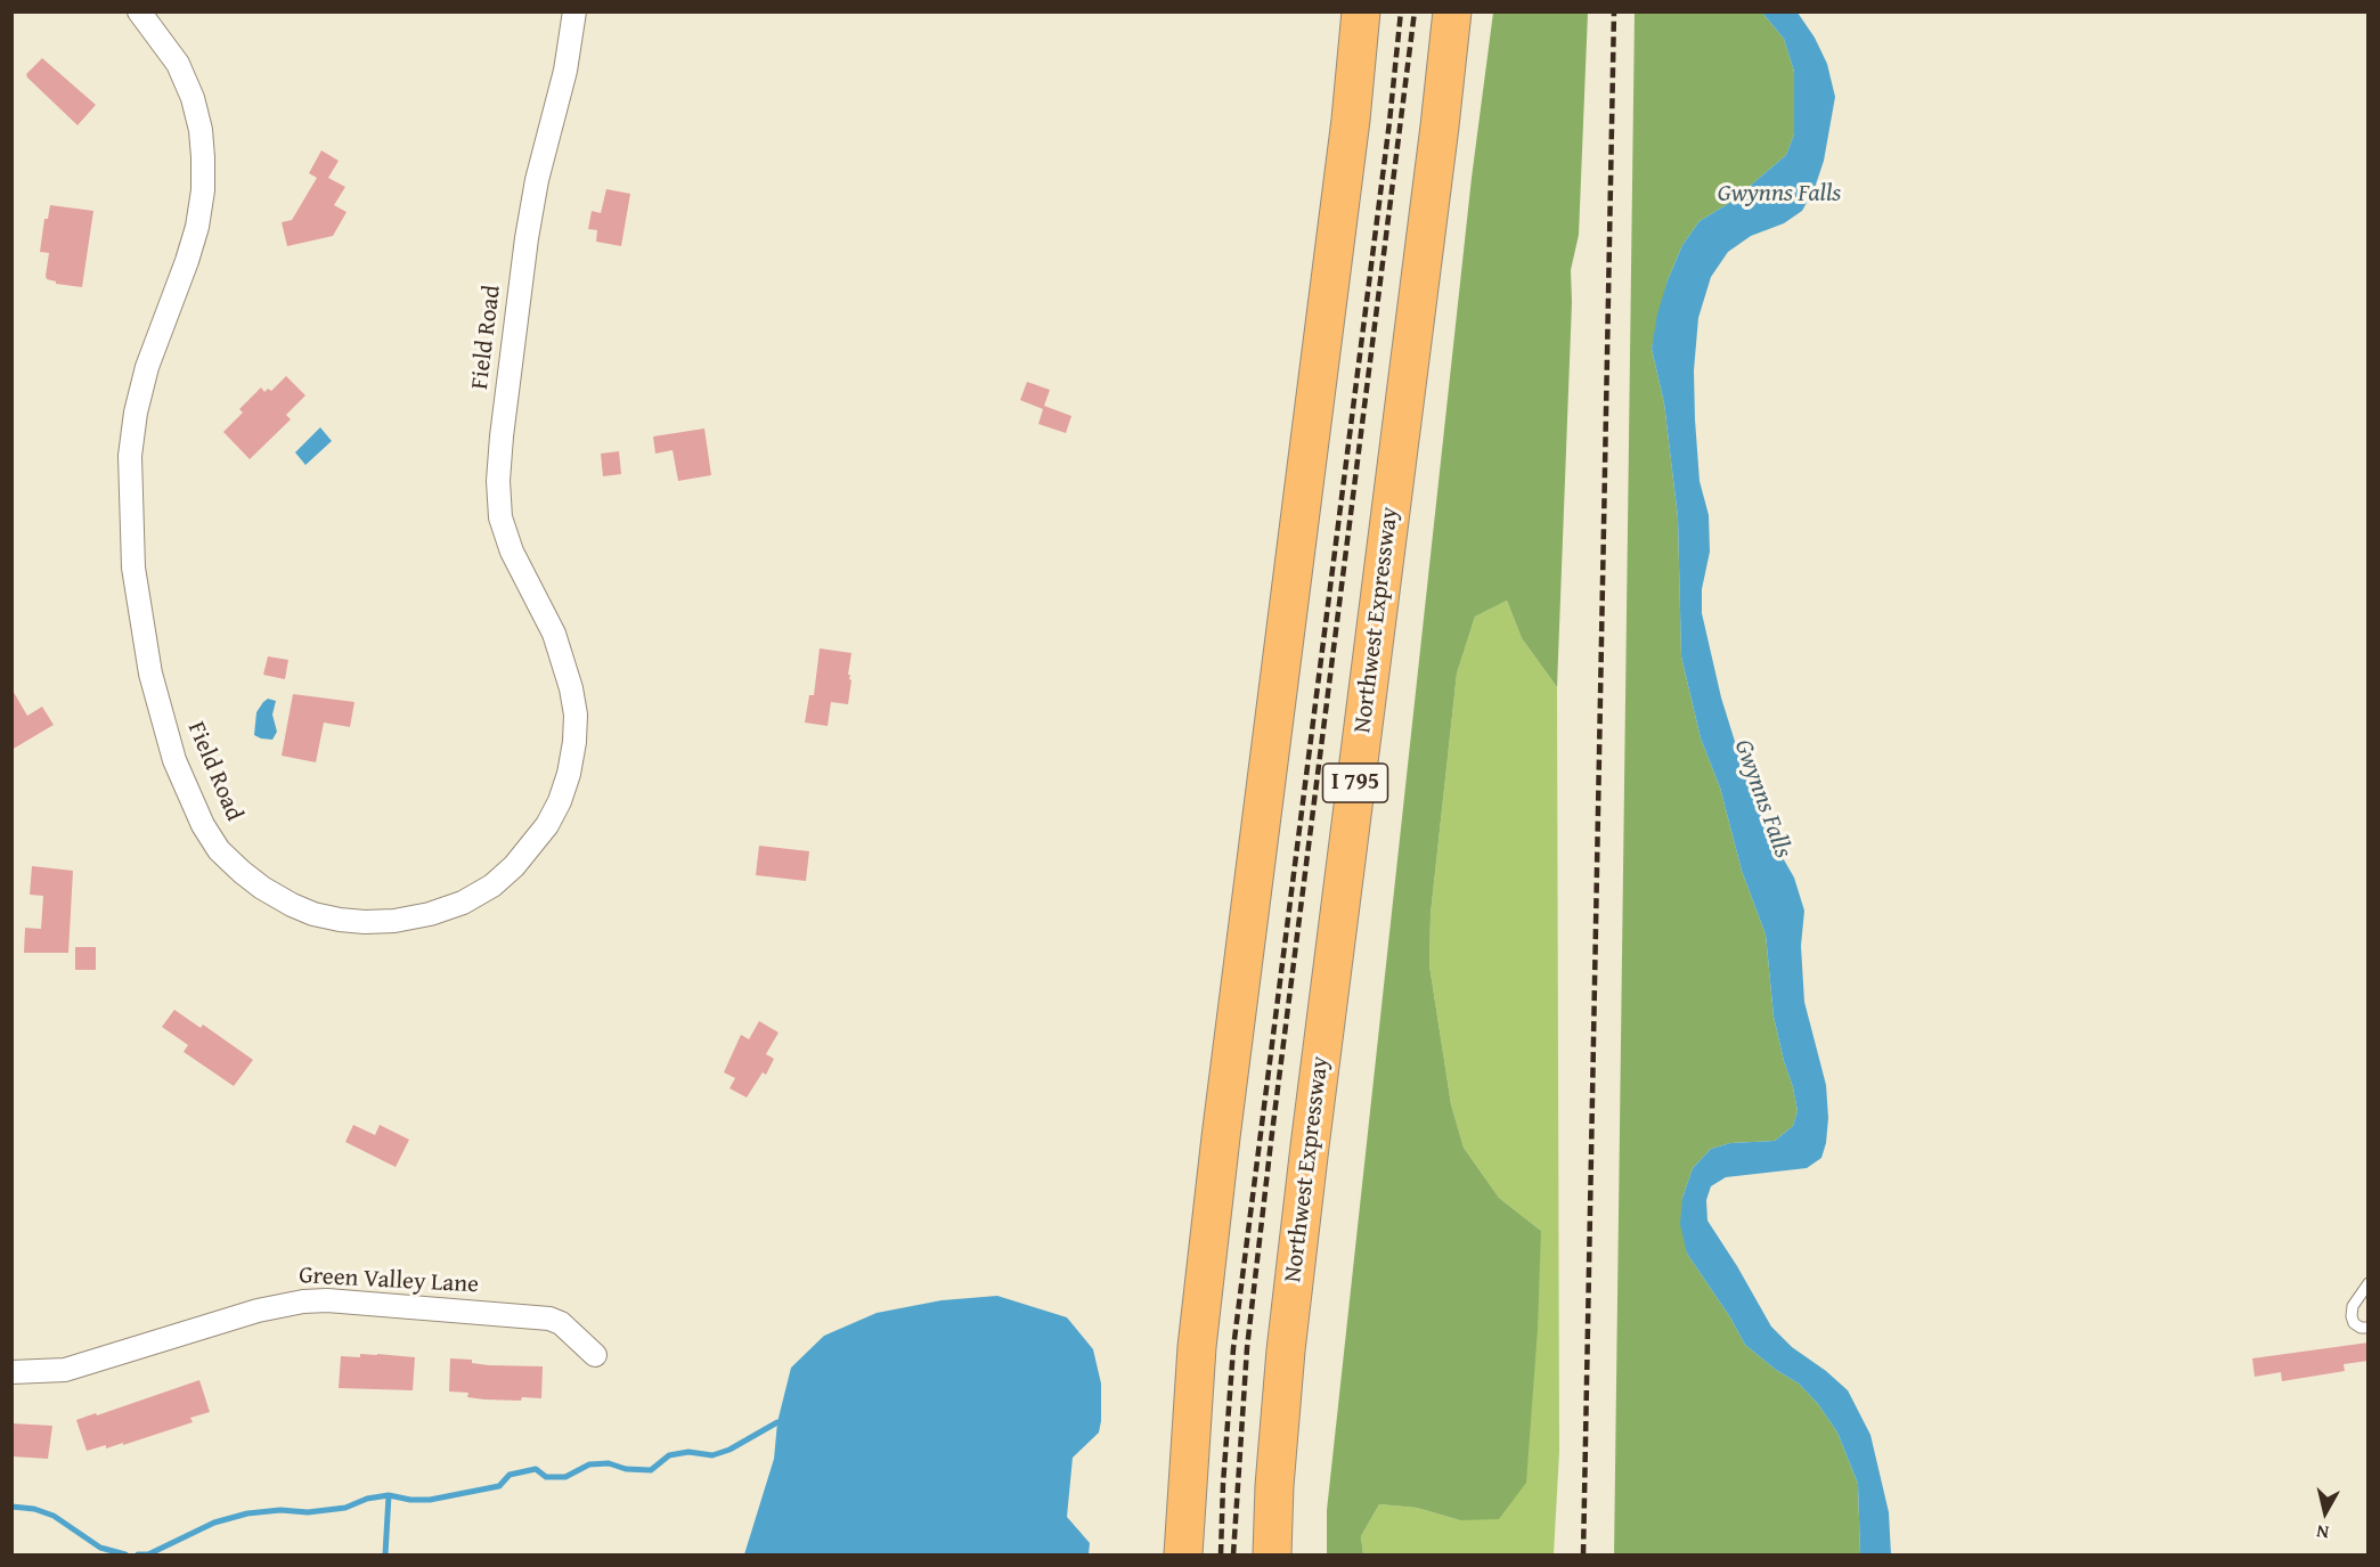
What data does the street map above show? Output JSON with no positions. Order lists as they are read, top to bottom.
{
  "streets": {
    "highway": ["Northwest Expressway", "I 795"],
    "street": ["Field Road", "Green Valley Lane"]
  },
  "water": ["Gwynns Falls"],
  "north": "bottom"
}
